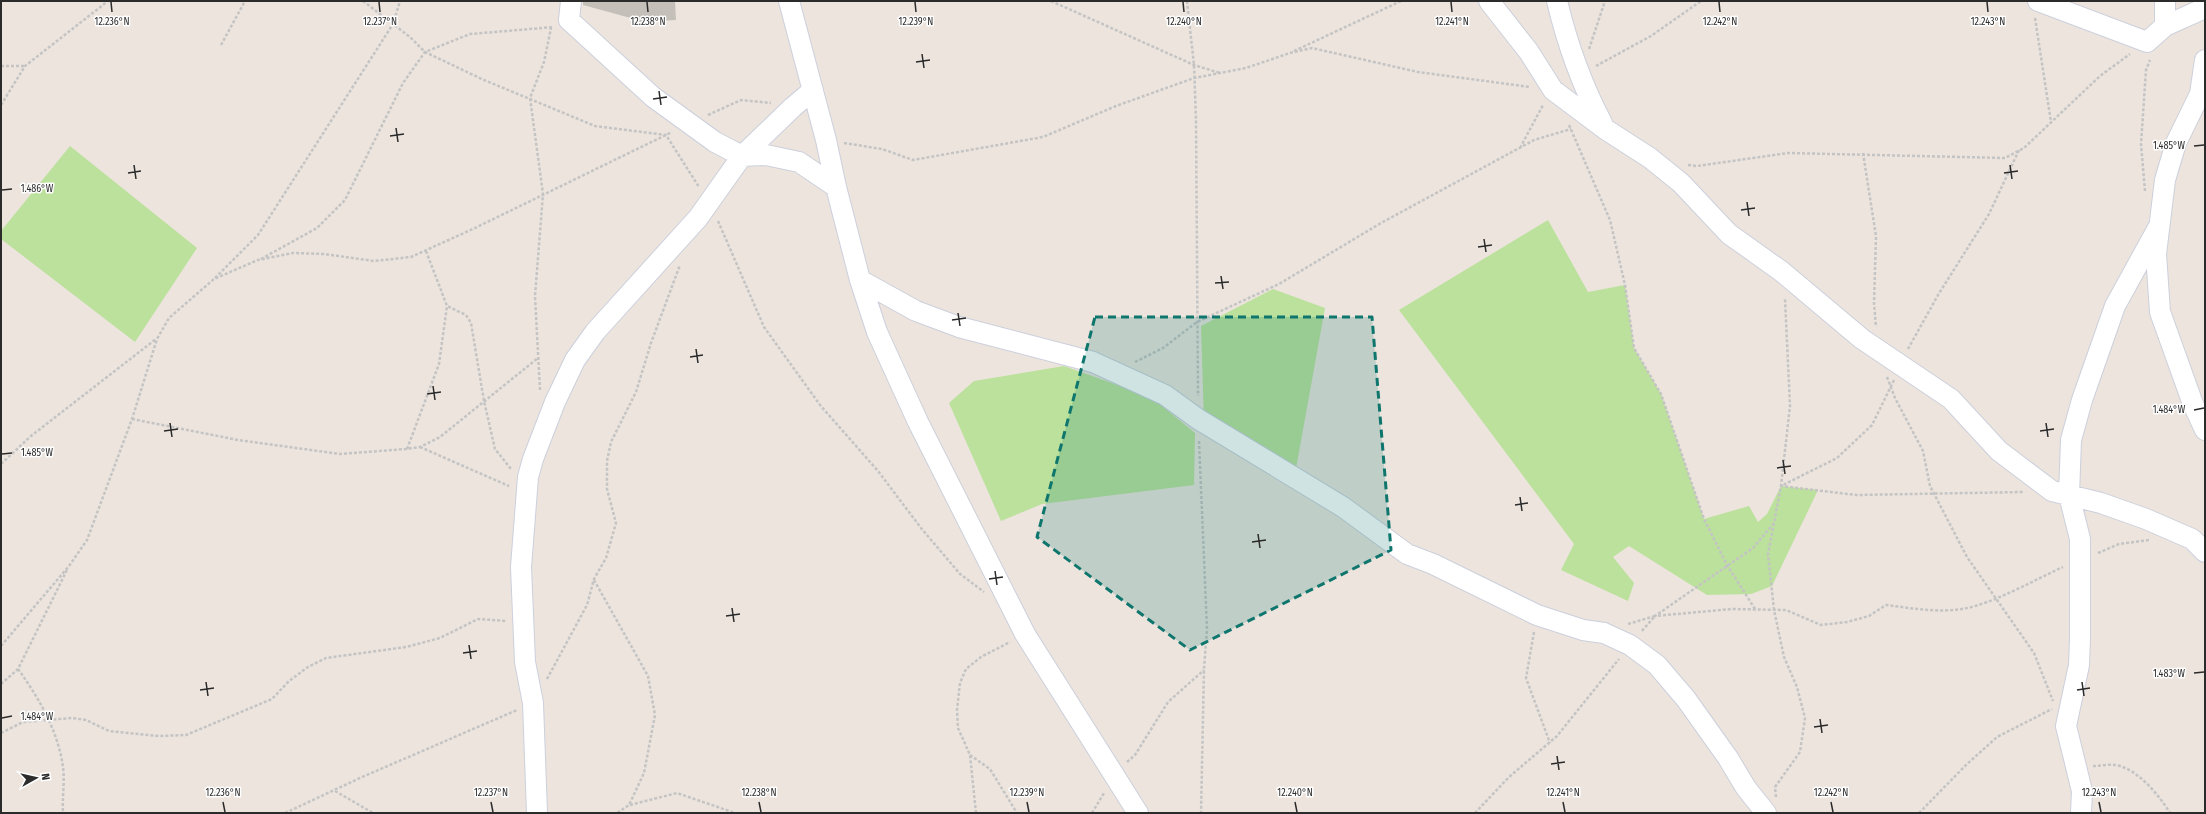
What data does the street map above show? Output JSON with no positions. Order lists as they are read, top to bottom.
{
  "north": "right",
  "coordinates": [
    "12.236°N",
    "12.237°N",
    "12.238°N",
    "12.239°N",
    "12.240°N",
    "12.241°N",
    "12.242°N",
    "12.243°N",
    "1.485°W",
    "1.486°W",
    "1.484°W",
    "1.483°W"
  ]
}
